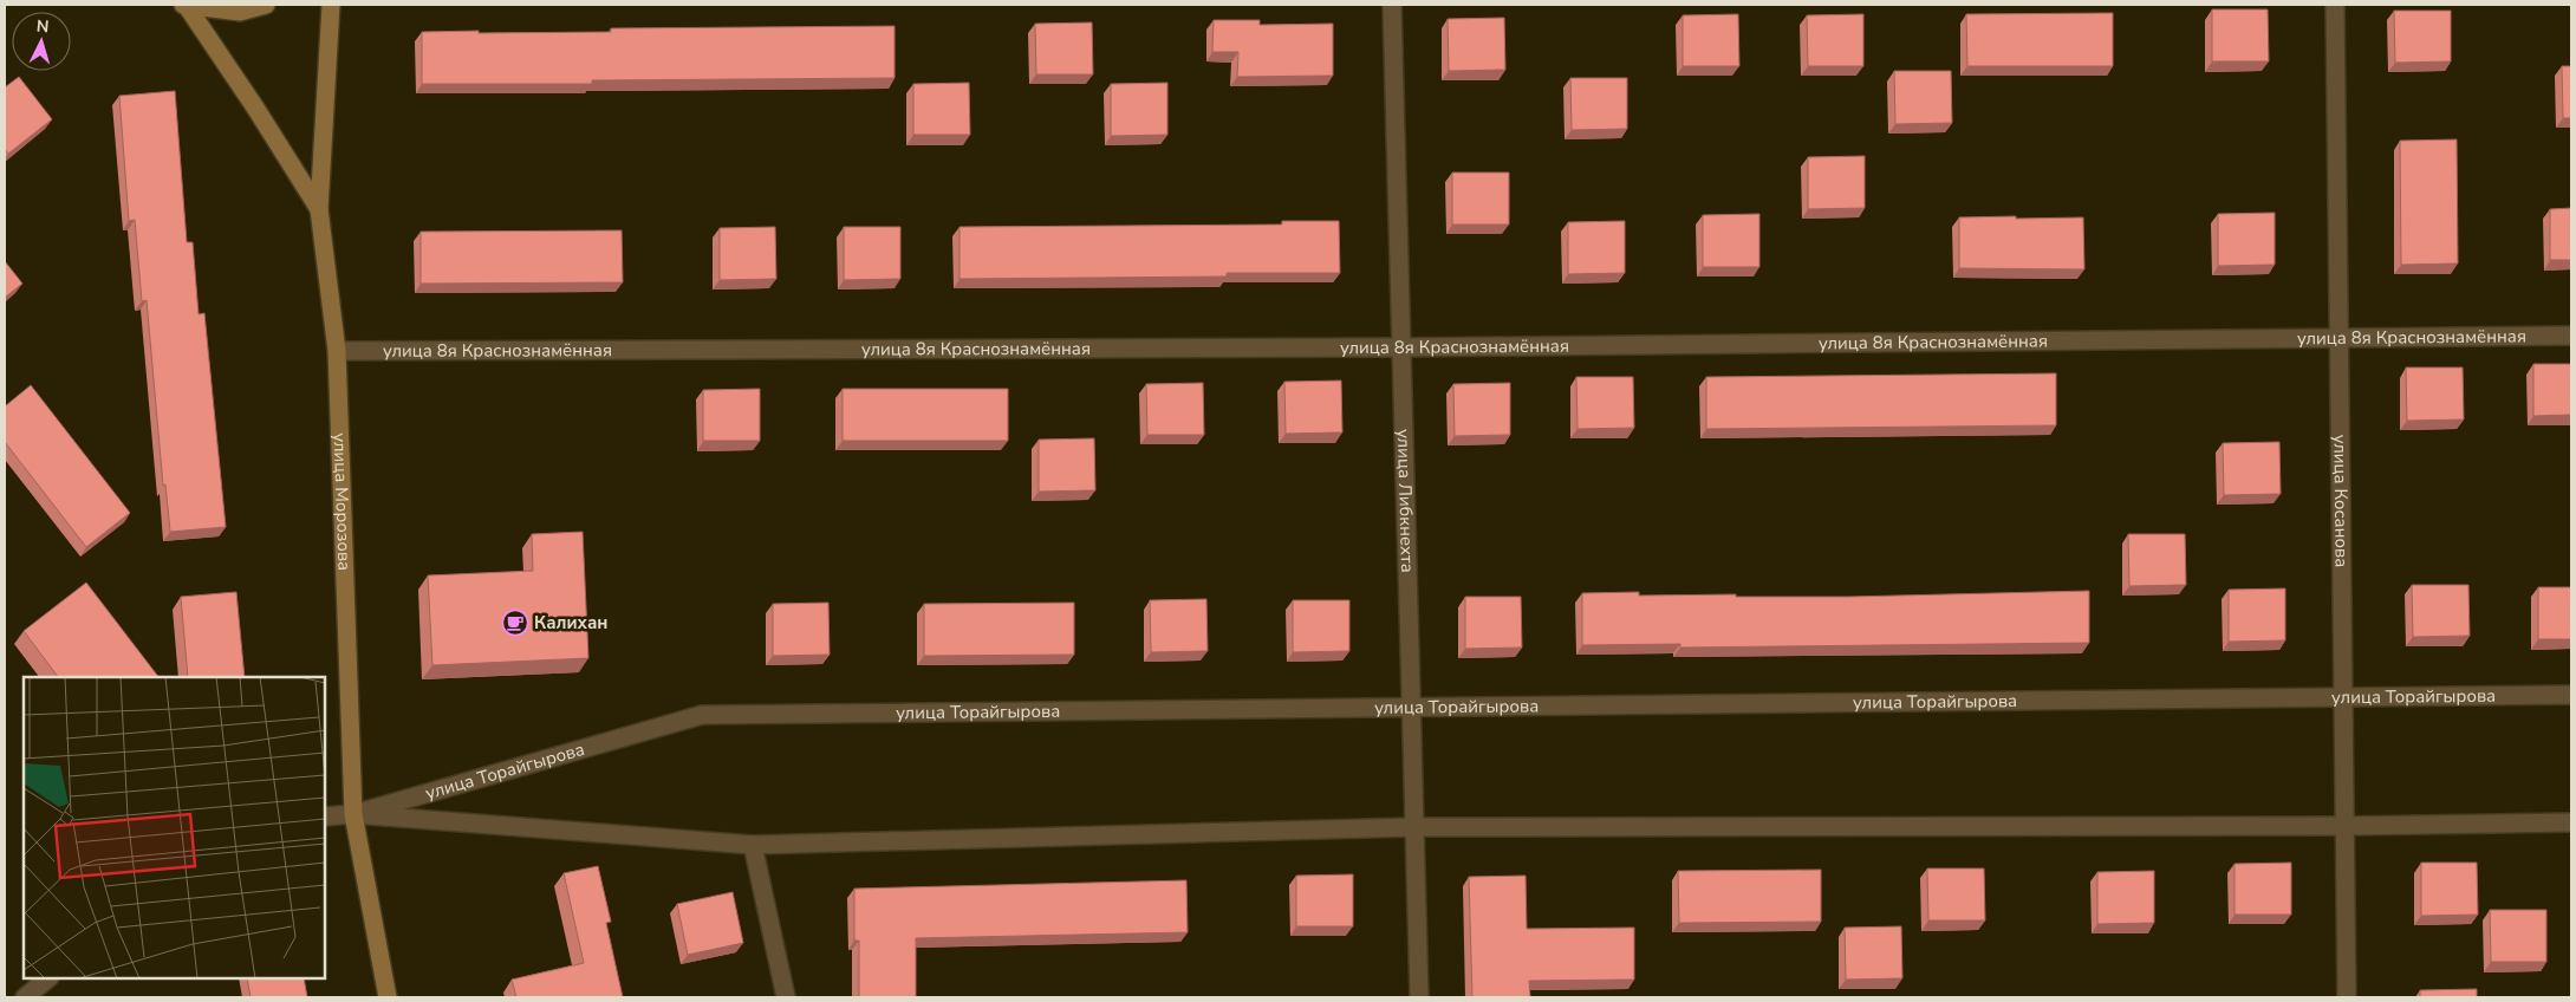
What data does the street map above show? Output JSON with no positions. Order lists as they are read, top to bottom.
{
  "streets": {
    "main road": ["улица Морозова"],
    "street": [
      "улица 8я Краснознамённая",
      "улица Либкнехта",
      "улица Косанова",
      "улица Торайгырова"
    ]
  },
  "crossings": [
    ["улица 8я Краснознамённая", "улица Либкнехта"],
    ["улица 8я Краснознамённая", "улица Косанова"],
    ["улица 8я Краснознамённая", "улица Морозова"],
    ["улица Либкнехта", "улица Торайгырова"],
    ["улица Косанова", "улица Торайгырова"],
    ["улица Морозова", "улица Торайгырова"]
  ],
  "places": {
    "cafe": ["Калихан"]
  },
  "north": "top"
}
